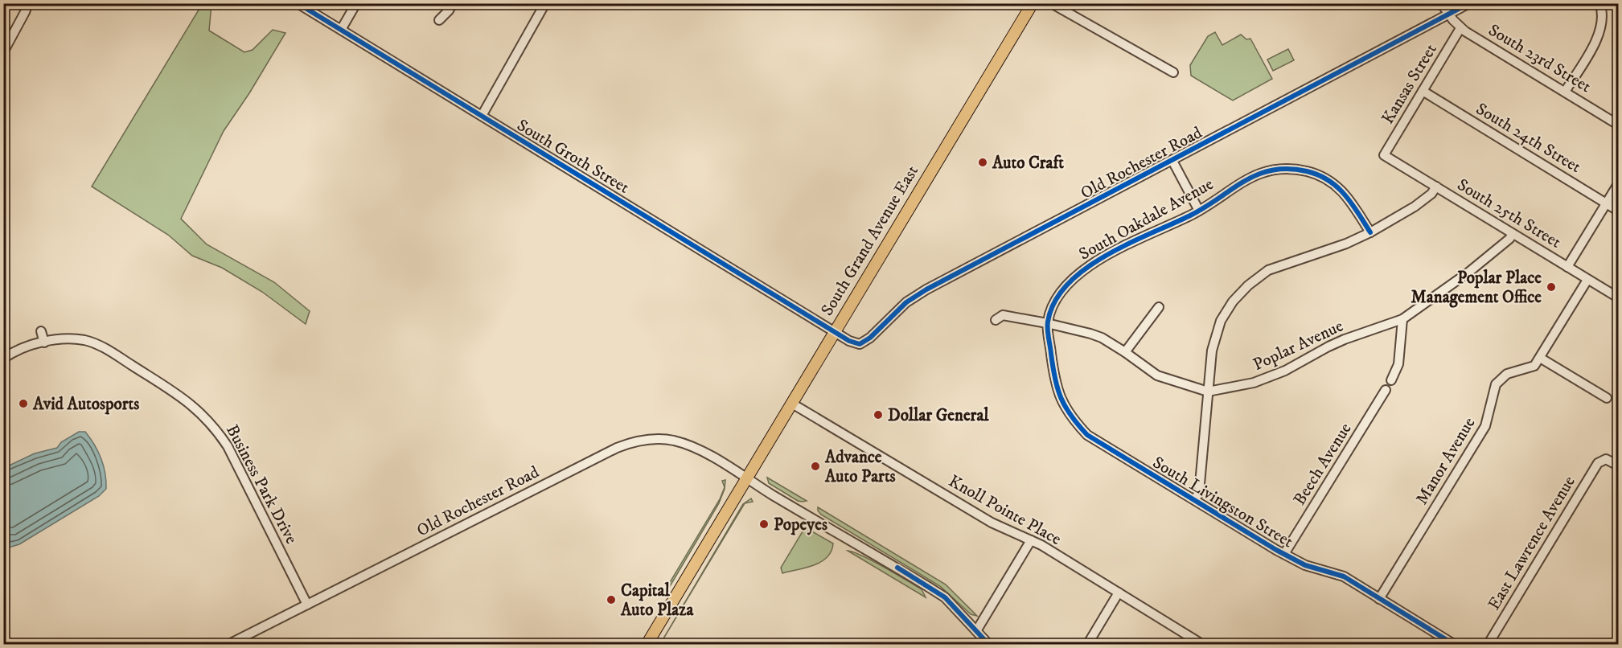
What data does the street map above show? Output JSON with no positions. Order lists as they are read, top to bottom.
{
  "streets": {
    "main road": ["South Grand Avenue East"],
    "street": [
      "South 23rd Street",
      "Kansas Street",
      "South 24th Street",
      "South Groth Street",
      "Old Rochester Road",
      "South 25th Street",
      "South Oakdale Avenue",
      "Poplar Avenue",
      "Manor Avenue",
      "Beech Avenue",
      "Business Park Drive",
      "South Livingston Street",
      "Knoll Pointe Place",
      "East Lawrence Avenue"
    ]
  },
  "crossings": [
    ["South 23rd Street", "Kansas Street"],
    ["South 23rd Street", "Old Rochester Road"],
    ["Kansas Street", "South 24th Street"],
    ["Kansas Street", "South 25th Street"],
    ["South Groth Street", "Old Rochester Road"],
    ["South Groth Street", "South Grand Avenue East"],
    ["Old Rochester Road", "South Grand Avenue East"],
    ["Old Rochester Road", "Business Park Drive"],
    ["South 25th Street", "Poplar Avenue"],
    ["South 25th Street", "Manor Avenue"],
    ["South Oakdale Avenue", "Poplar Avenue"],
    ["South Oakdale Avenue", "South Livingston Street"],
    ["South Grand Avenue East", "Knoll Pointe Place"],
    ["Poplar Avenue", "South Livingston Street"],
    ["Manor Avenue", "South Livingston Street"],
    ["Beech Avenue", "South Livingston Street"]
  ],
  "places": [
    "Auto Craft",
    "Poplar Place Management Office",
    "Avid Autosports",
    "Dollar General",
    "Advance Auto Parts",
    "Popeyes",
    "Capital Auto Plaza"
  ]
}
